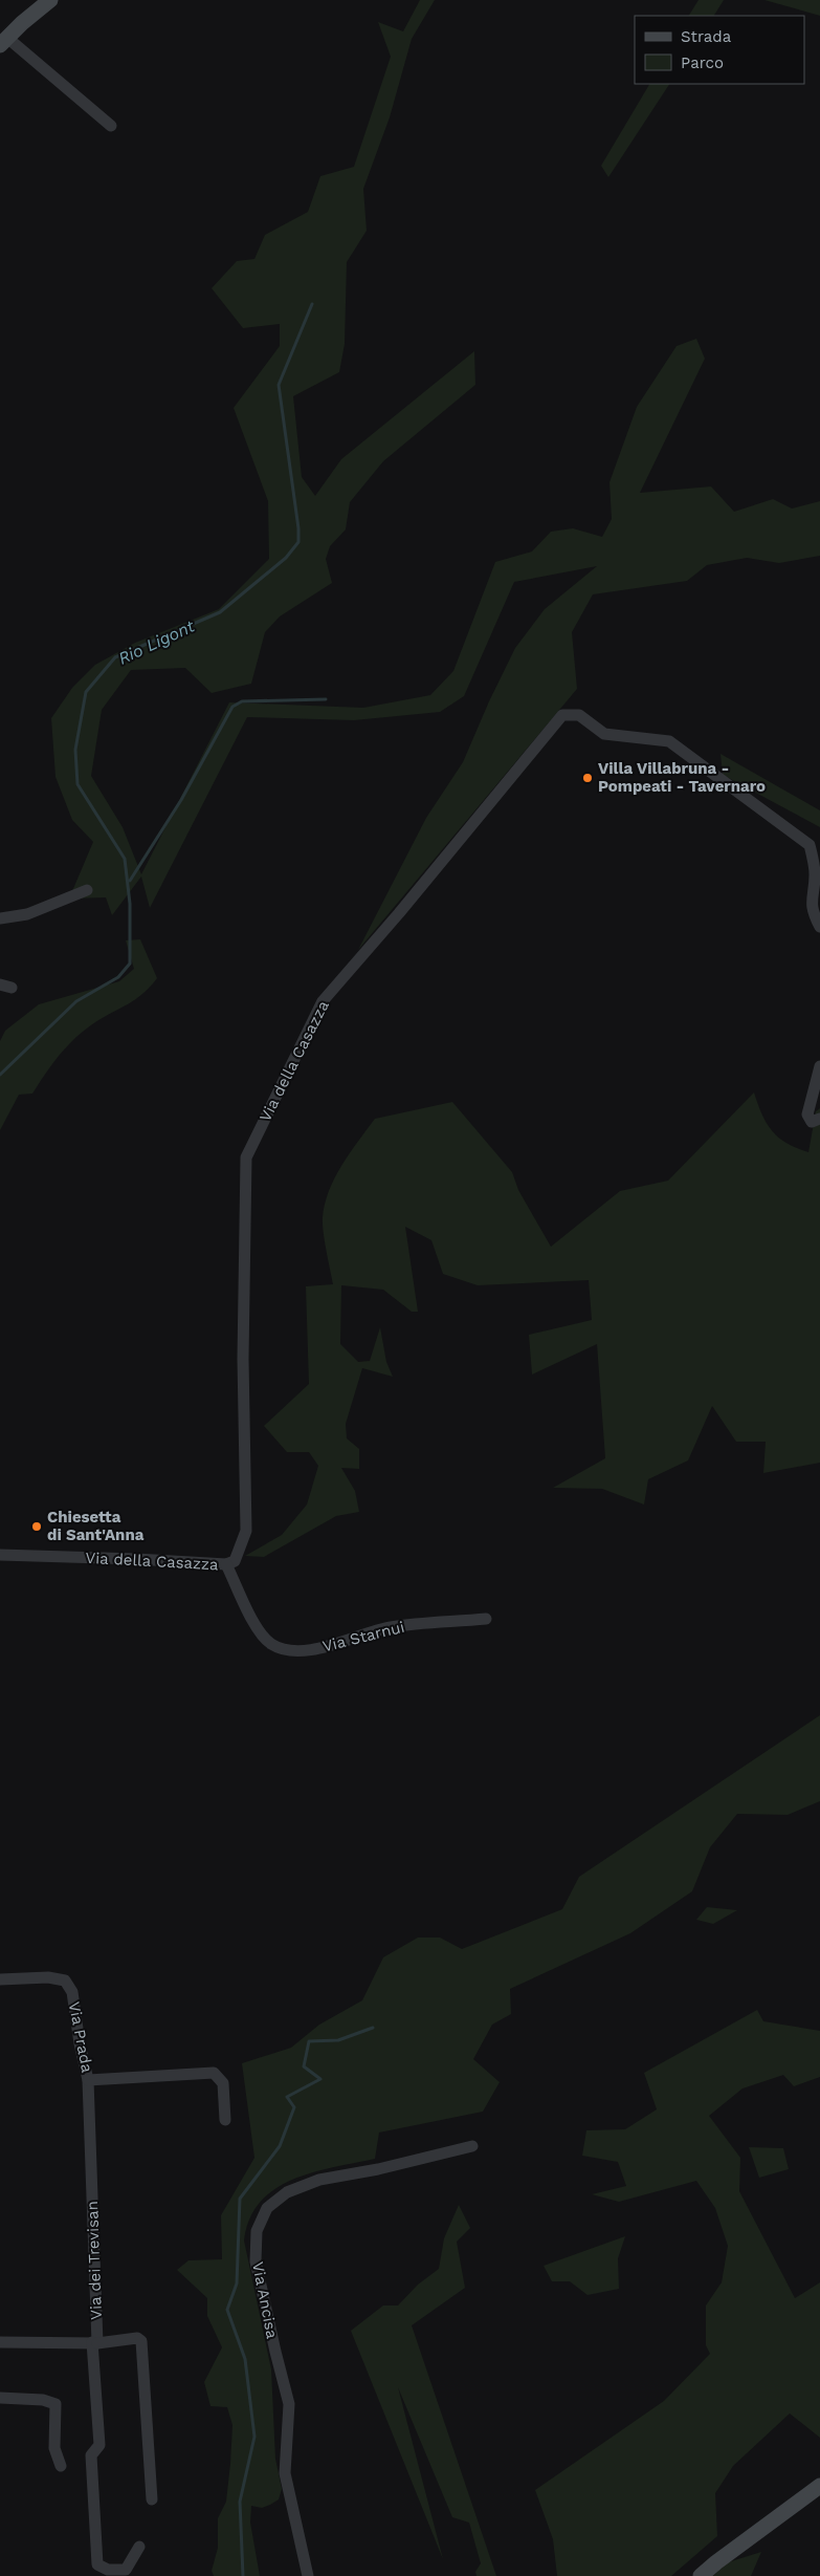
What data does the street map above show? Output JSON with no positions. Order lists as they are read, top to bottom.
{
  "streets": {
    "street": [
      "Via della Casazza",
      "Via Starnui",
      "Via Prada",
      "Via dei Trevisan",
      "Via Ancisa"
    ]
  },
  "crossings": [
    ["Via della Casazza", "Via Starnui"],
    ["Via Prada", "Via dei Trevisan"]
  ],
  "water": ["Rio Ligont"],
  "places": ["Villa Villabruna - Pompeati - Tavernaro", "Chiesetta di Sant'Anna"],
  "legend": ["Strada", "Parco"]
}
